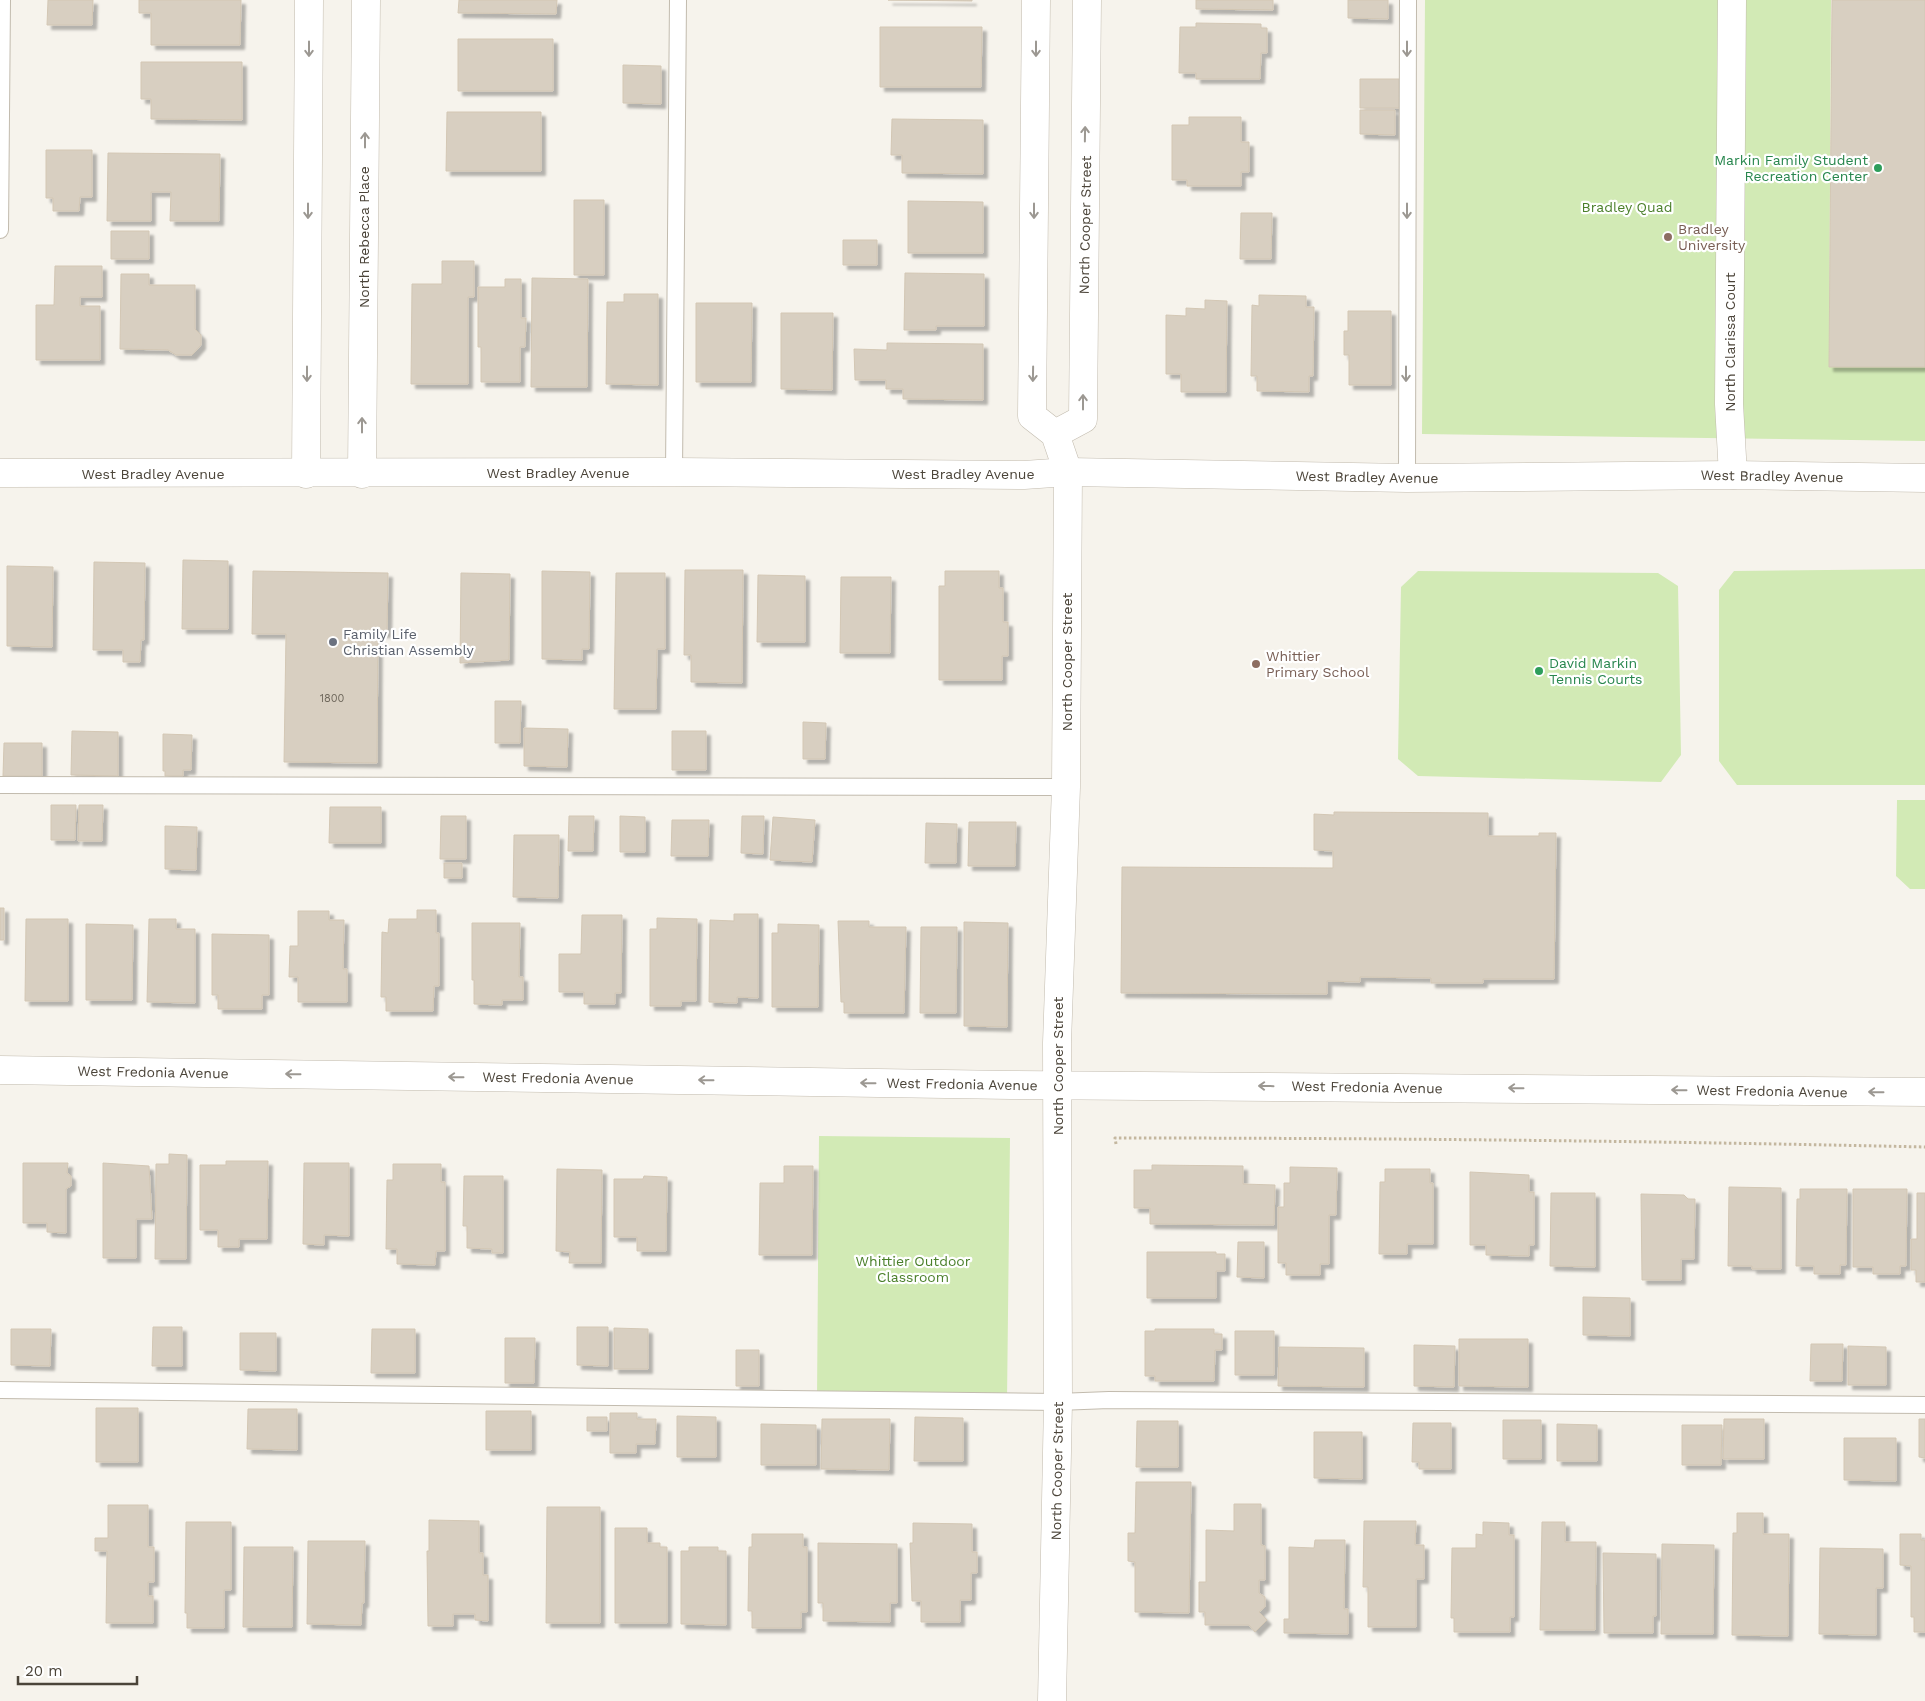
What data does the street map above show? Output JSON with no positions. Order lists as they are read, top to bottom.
{
  "streets": {
    "street": [
      "North Cooper Street",
      "North Rebecca Place",
      "North Clarissa Court",
      "West Bradley Avenue",
      "West Fredonia Avenue"
    ]
  },
  "crossings": [
    ["North Cooper Street", "West Bradley Avenue"],
    ["North Cooper Street", "West Fredonia Avenue"],
    ["North Rebecca Place", "West Bradley Avenue"],
    ["North Clarissa Court", "West Bradley Avenue"]
  ],
  "one_way": ["West Fredonia Avenue"],
  "parks": ["Bradley Quad", "Whittier Outdoor Classroom"],
  "places": [
    "Markin Family Student Recreation Center",
    "Bradley University",
    "Family Life Christian Assembly",
    "Whittier Primary School",
    "David Markin Tennis Courts"
  ],
  "house_numbers": ["1800"],
  "scale_bar": "20 m"
}
